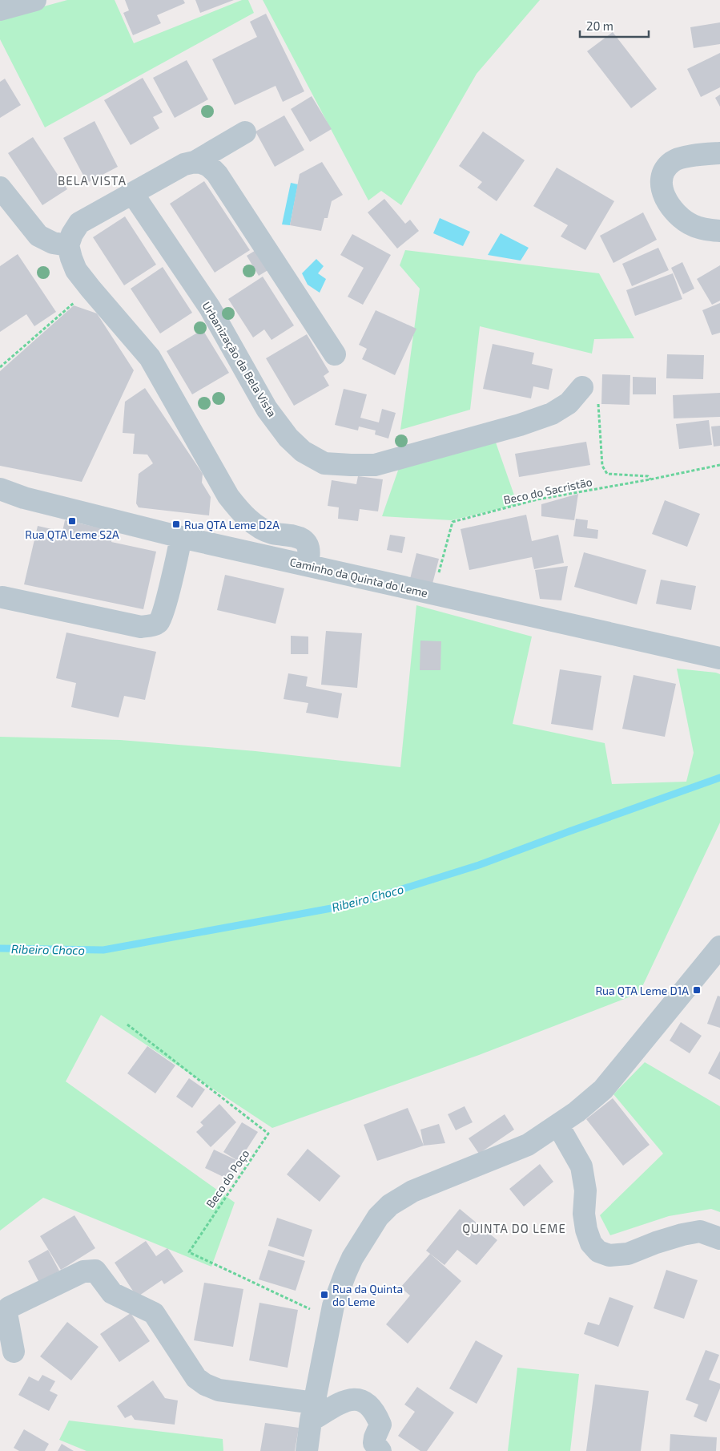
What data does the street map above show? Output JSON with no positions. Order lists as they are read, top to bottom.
{
  "streets": {
    "street": ["Urbanização da Bela Vista", "Caminho da Quinta do Leme"],
    "path": ["Beco do Sacristão", "Beco do Poço"]
  },
  "crossings": [
    ["Beco do Sacristão", "Caminho da Quinta do Leme"]
  ],
  "districts": ["BELA VISTA", "QUINTA DO LEME"],
  "water": ["Ribeiro Choco"],
  "places": {
    "transit": [
      "Rua QTA Leme S2A",
      "Rua QTA Leme D2A",
      "Rua QTA Leme D1A",
      "Rua da Quinta do Leme"
    ]
  },
  "scale_bar": "20 m"
}
